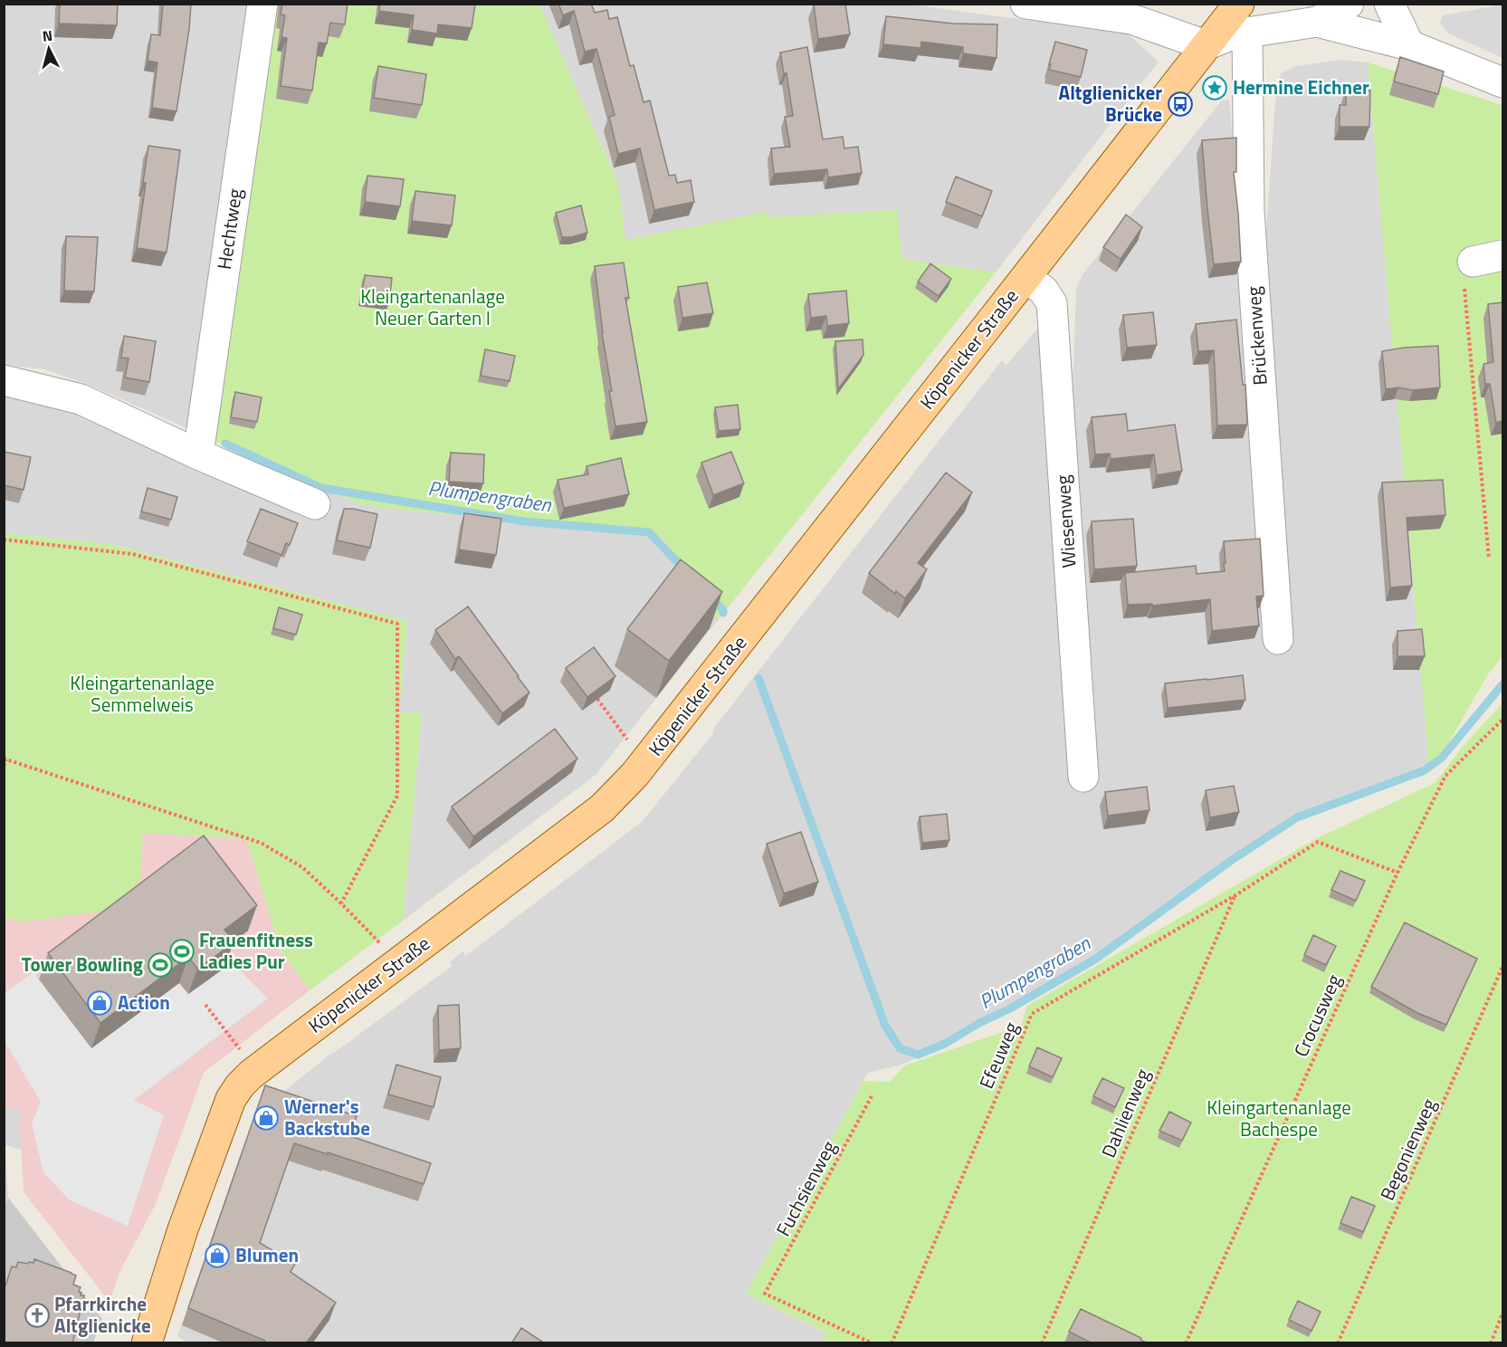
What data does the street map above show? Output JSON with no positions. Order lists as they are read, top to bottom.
{
  "streets": {
    "main road": ["Köpenicker Straße"],
    "street": ["Hechtweg", "Brückenweg", "Wiesenweg"],
    "path": [
      "Crocusweg",
      "Efeuweg",
      "Dahlienweg",
      "Begonienweg",
      "Fuchsienweg"
    ]
  },
  "crossings": [
    ["Köpenicker Straße", "Wiesenweg"],
    ["Crocusweg", "Efeuweg"],
    ["Efeuweg", "Dahlienweg"]
  ],
  "water": ["Plumpengraben"],
  "parks": ["Kleingartenanlage Neuer Garten I", "Kleingartenanlage Semmelweis", "Kleingartenanlage Bachespe"],
  "places": {
    "place": ["Hermine Eichner"],
    "bus stop": ["Altglienicker Brücke"],
    "sports": ["Frauenfitness Ladies Pur", "Tower Bowling"],
    "shop": ["Action", "Werner's Backstube", "Blumen"],
    "church": ["Pfarrkirche Altglienicke"]
  },
  "north": "top"
}
